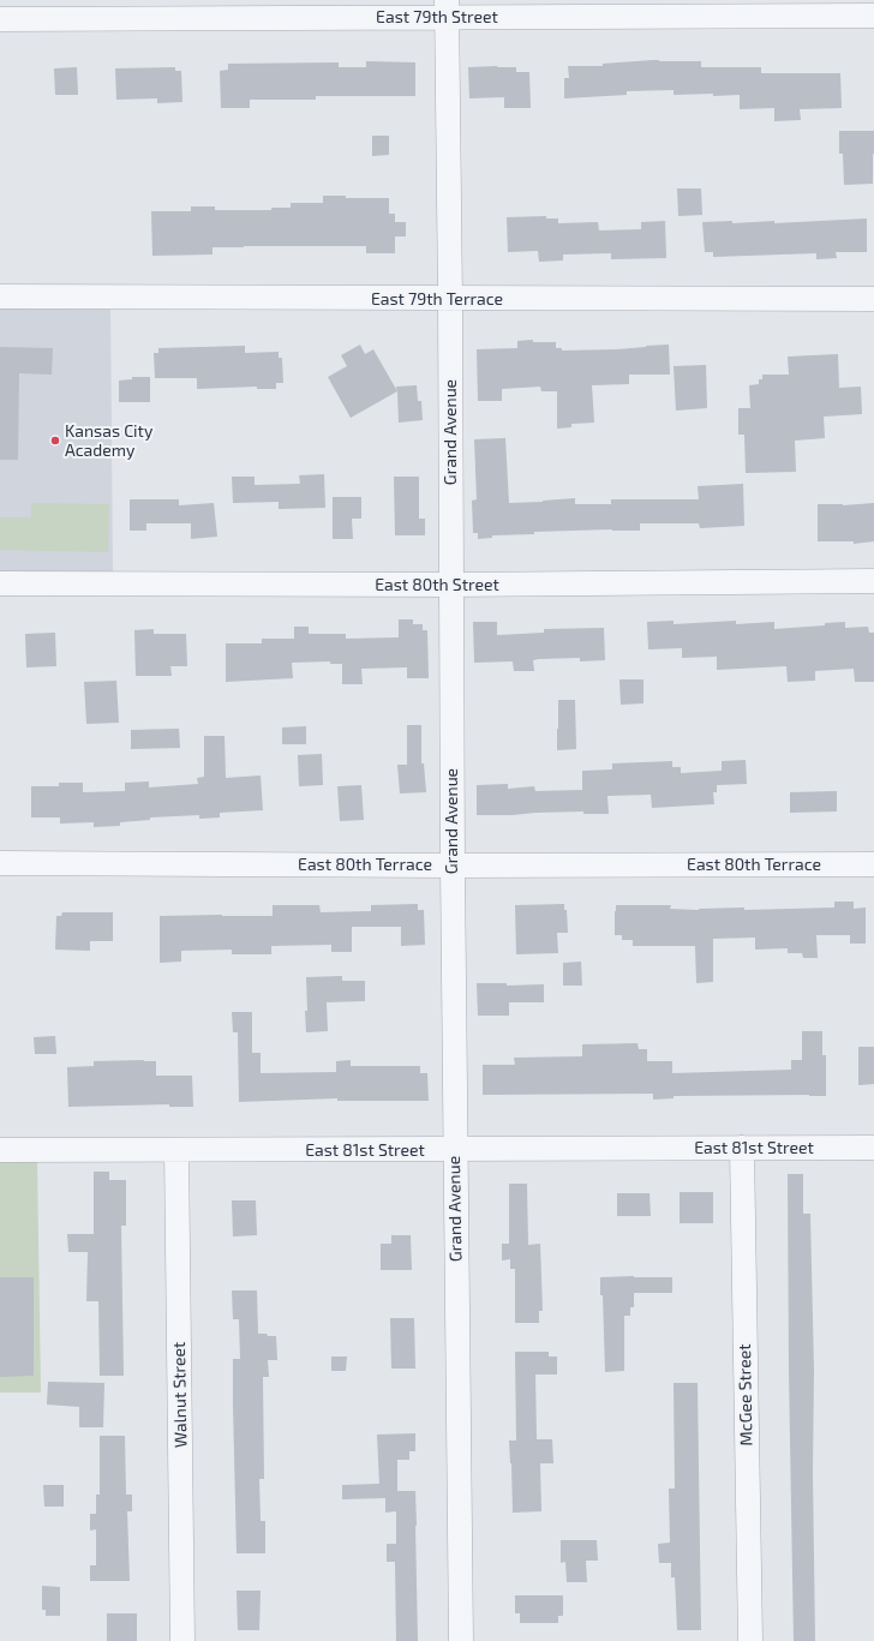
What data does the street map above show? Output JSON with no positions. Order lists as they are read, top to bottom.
{
  "streets": {
    "street": [
      "East 79th Street",
      "East 79th Terrace",
      "Grand Avenue",
      "East 80th Street",
      "East 80th Terrace",
      "East 81st Street",
      "Walnut Street",
      "McGee Street"
    ]
  },
  "crossings": [
    ["East 79th Street", "Grand Avenue"],
    ["East 79th Terrace", "Grand Avenue"],
    ["Grand Avenue", "East 80th Street"],
    ["Grand Avenue", "East 80th Terrace"],
    ["Grand Avenue", "East 81st Street"],
    ["East 81st Street", "Walnut Street"],
    ["East 81st Street", "McGee Street"]
  ],
  "places": ["Kansas City Academy"]
}
